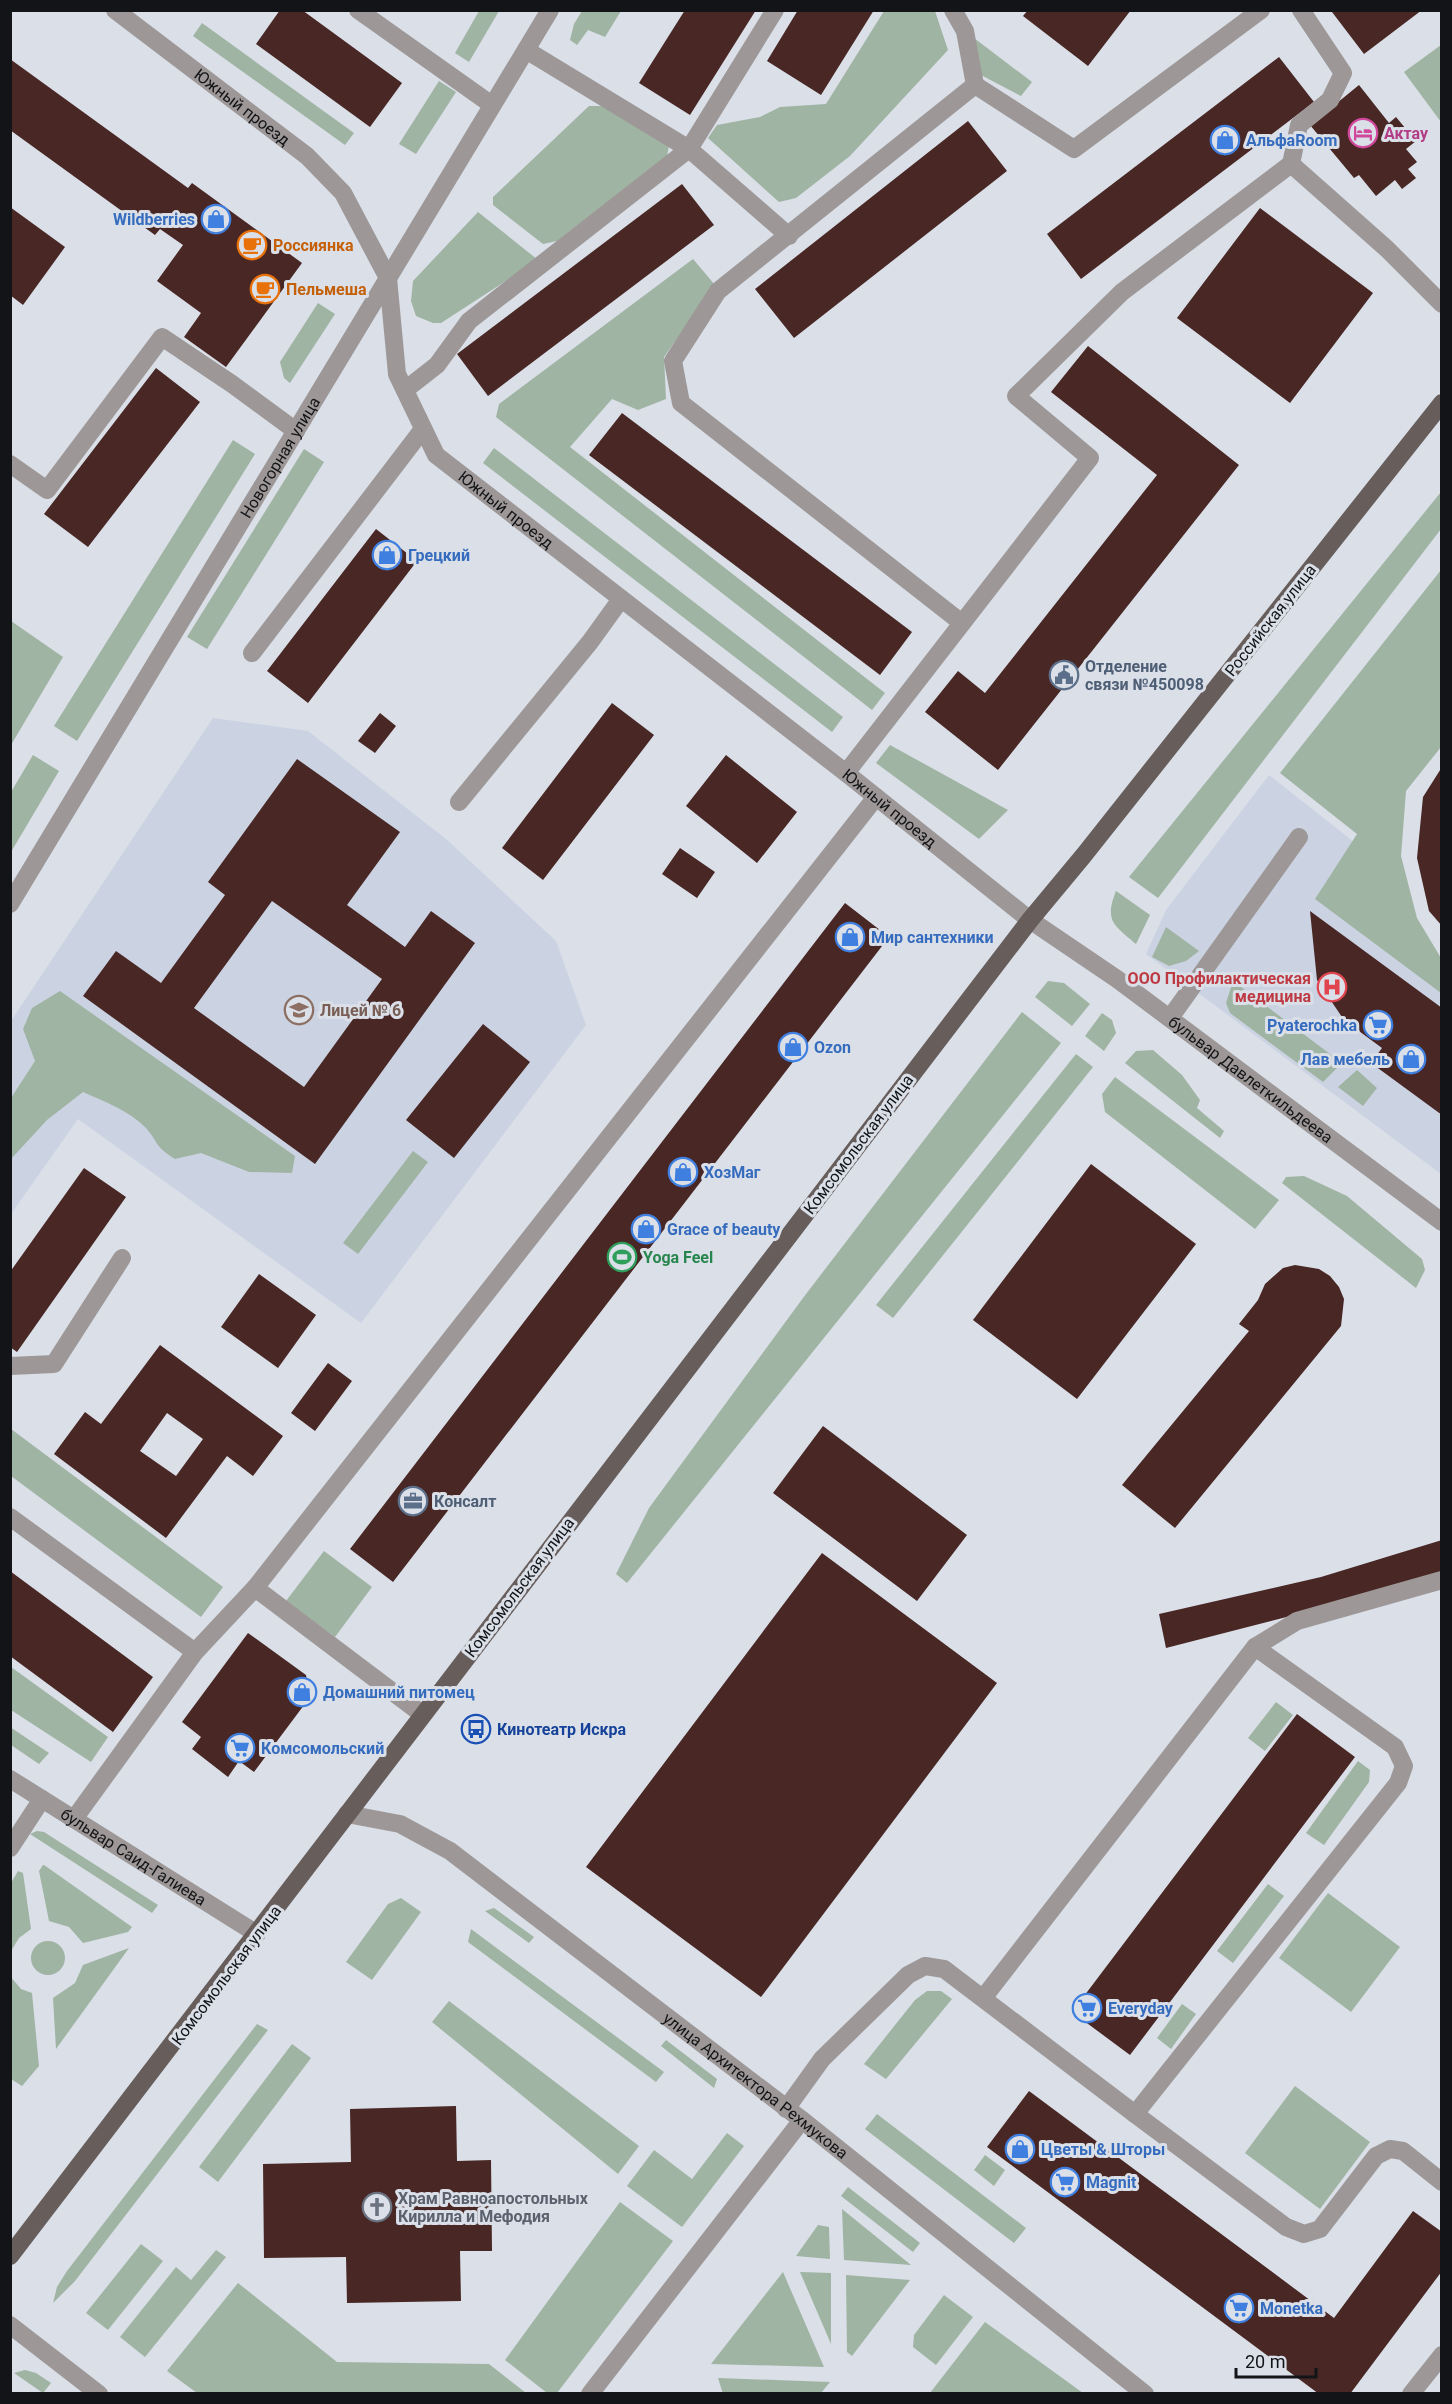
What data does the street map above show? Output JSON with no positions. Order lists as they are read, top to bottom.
{
  "streets": {
    "main road": ["Российская улица", "Комсомольская улица"],
    "street": [
      "Южный проезд",
      "Новогорная улица",
      "бульвар Давлеткильдеева",
      "бульвар Саид-Галиева",
      "улица Архитектора Рехмукова"
    ]
  },
  "crossings": [
    ["Южный проезд", "Новогорная улица"],
    ["Южный проезд", "Российская улица"],
    ["Южный проезд", "бульвар Давлеткильдеева"],
    ["Южный проезд", "Комсомольская улица"],
    ["Российская улица", "бульвар Давлеткильдеева"],
    ["Российская улица", "Комсомольская улица"],
    ["бульвар Давлеткильдеева", "Комсомольская улица"],
    ["Комсомольская улица", "бульвар Саид-Галиева"],
    ["Комсомольская улица", "улица Архитектора Рехмукова"]
  ],
  "places": {
    "hotel": ["Актау"],
    "shop": [
      "АльфаRoom",
      "Wildberries",
      "Грецкий",
      "Мир сантехники",
      "Ozon",
      "Лав мебель",
      "ХозМаг",
      "Grace of beauty",
      "Домашний питомец",
      "Цветы & Шторы"
    ],
    "cafe": ["Россиянка", "Пельмеша"],
    "public building": ["Отделение связи №450098"],
    "hospital": ["ООО Профилактическая медицина"],
    "school or university": ["Лицей № 6"],
    "supermarket": [
      "Pyaterochka",
      "Комсомольский",
      "Everyday",
      "Magnit",
      "Monetka"
    ],
    "sports": ["Yoga Feel"],
    "office": ["Консалт"],
    "bus stop": ["Кинотеатр Искра"],
    "church": ["Храм Равноапостольных Кирилла и Мефодия"]
  },
  "scale_bar": "20 m"
}
